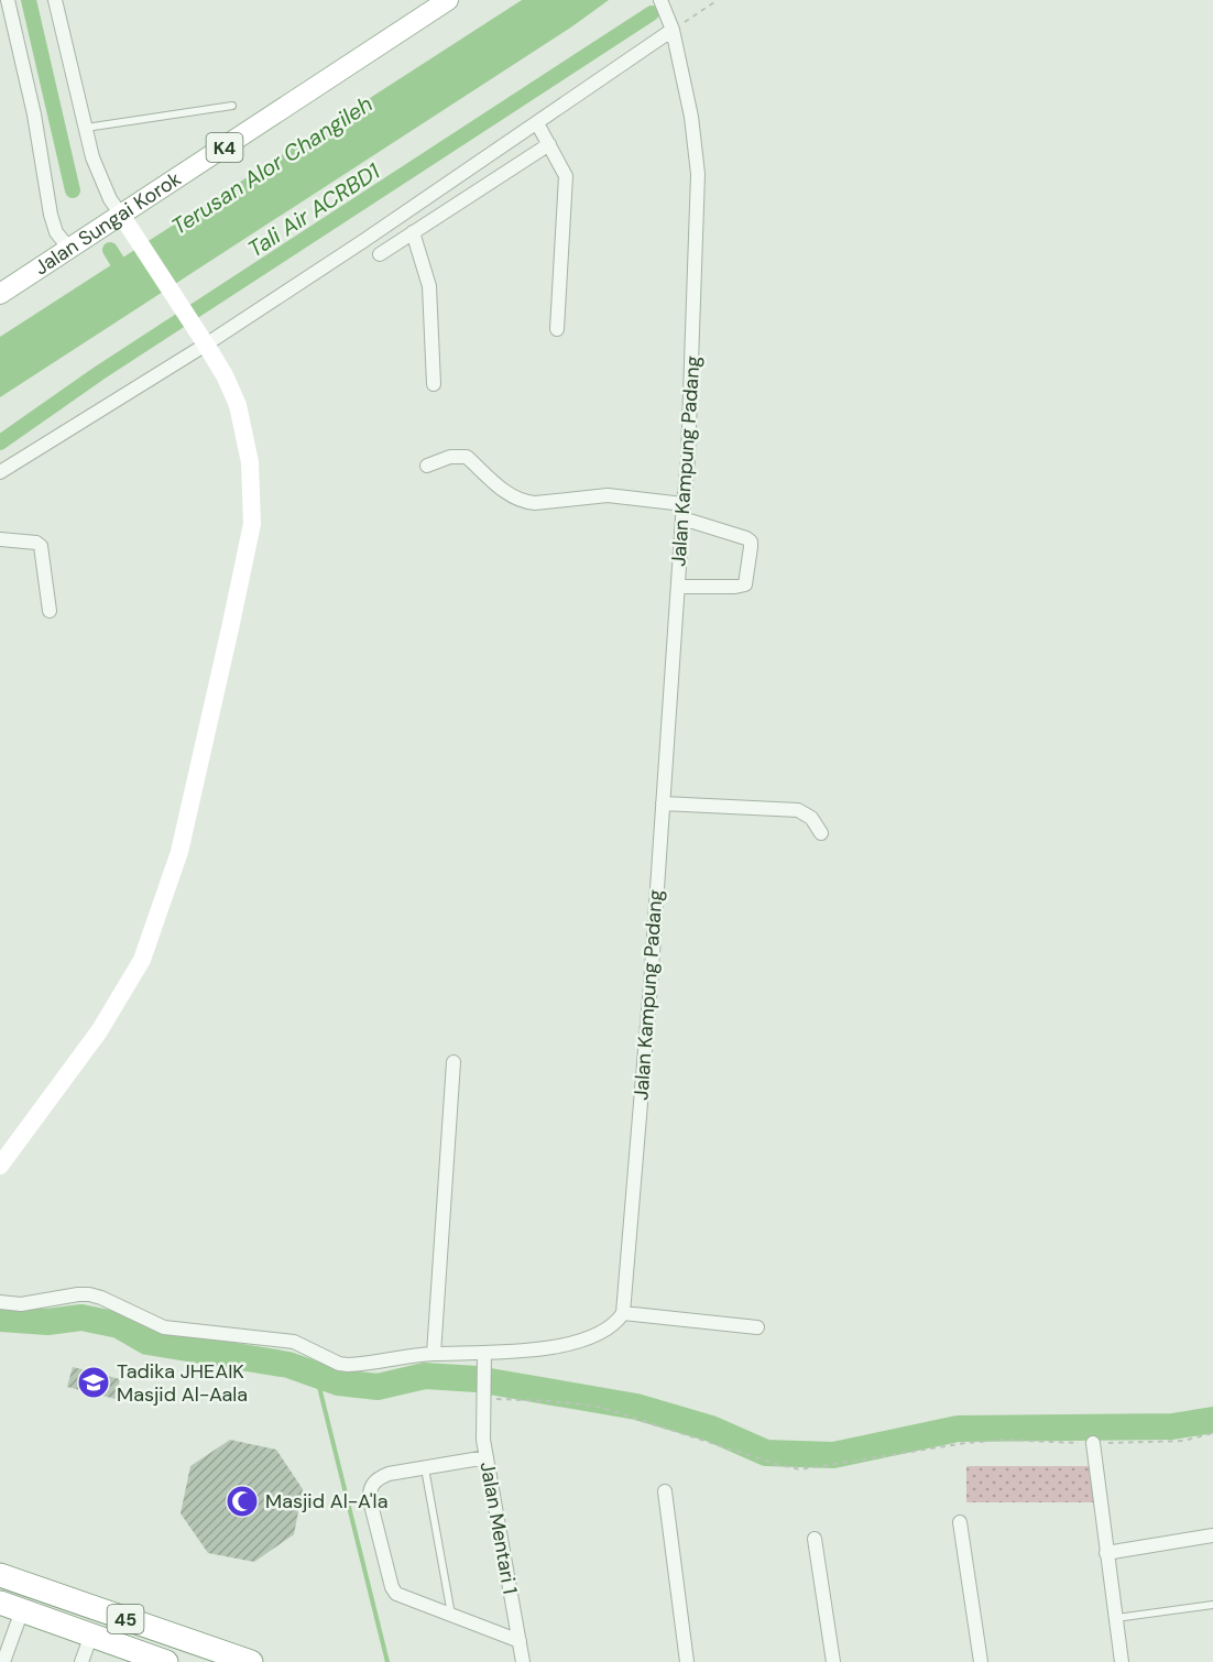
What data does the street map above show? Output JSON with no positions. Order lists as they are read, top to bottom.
{
  "streets": {
    "highway": ["45"],
    "main road": ["K4", "Jalan Sungai Korok"],
    "street": ["Jalan Kampung Padang", "Jalan Mentari 1"]
  },
  "water": ["Terusan Alor Changileh", "Tali Air ACRBD1"],
  "places": {
    "school or university": ["Tadika JHEAIK Masjid Al-Aala"],
    "mosque": ["Masjid Al-A'la"]
  }
}
